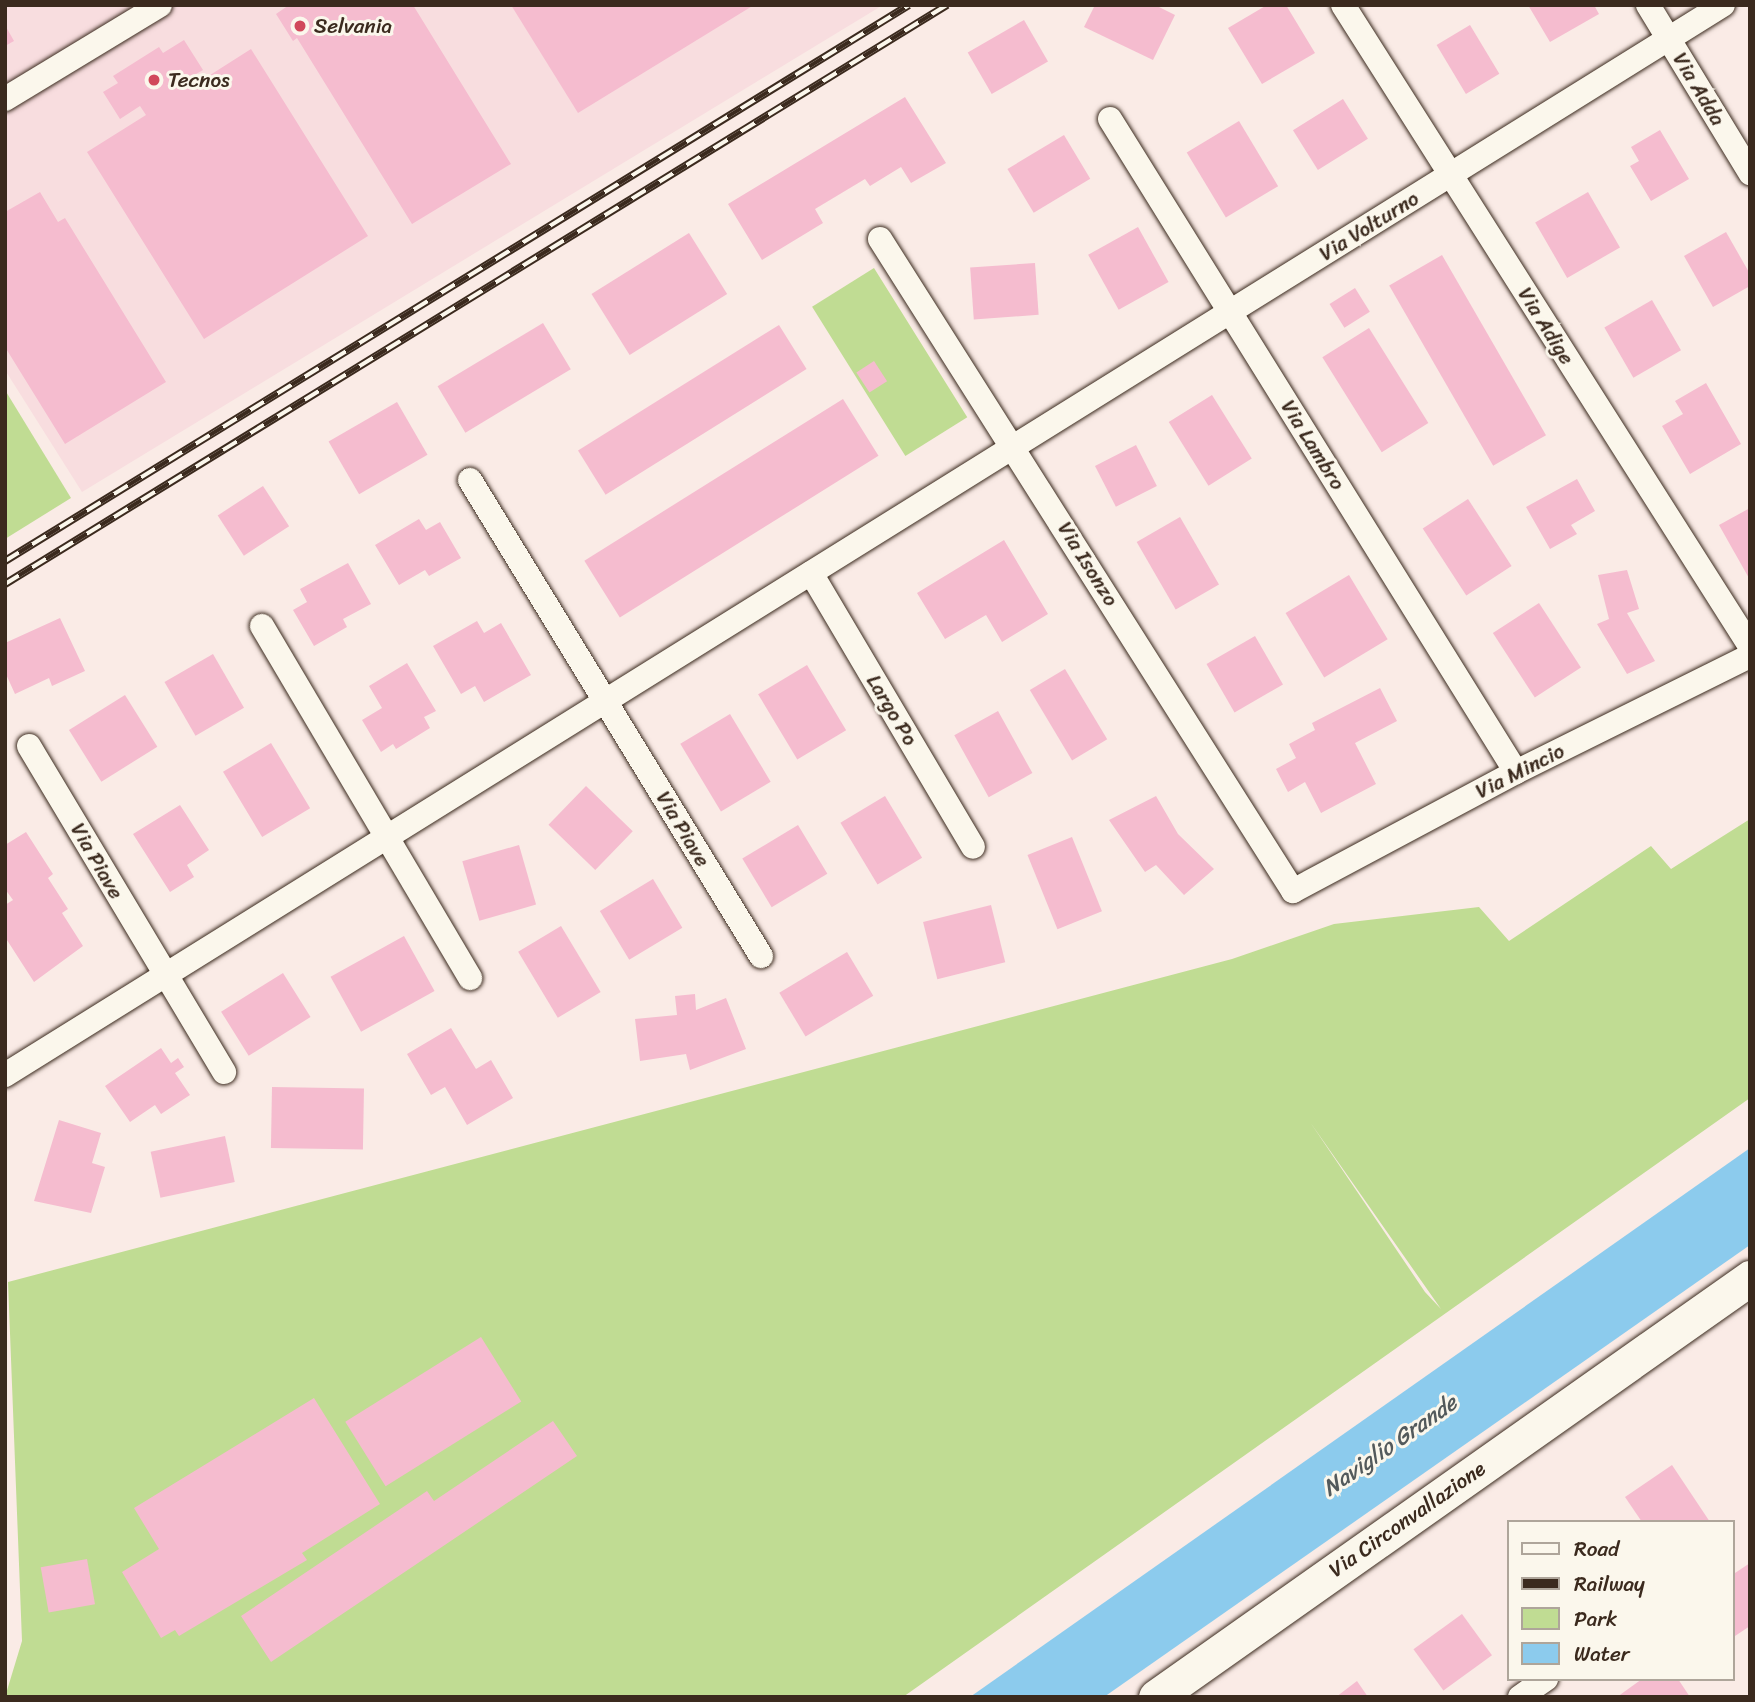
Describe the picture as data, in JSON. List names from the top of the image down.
{
  "streets": {
    "main road": ["Via Circonvallazione"],
    "street": [
      "Via Adda",
      "Via Volturno",
      "Via Adige",
      "Via Lambro",
      "Via Isonzo",
      "Largo Po",
      "Via Mincio",
      "Via Piave"
    ]
  },
  "crossings": [
    ["Via Adda", "Via Volturno"],
    ["Via Volturno", "Via Adige"],
    ["Via Volturno", "Via Lambro"],
    ["Via Volturno", "Via Isonzo"],
    ["Via Lambro", "Via Mincio"],
    ["Via Isonzo", "Via Mincio"]
  ],
  "water": ["Naviglio Grande"],
  "places": ["Selvania", "Tecnos"],
  "legend": [
    "Road",
    "Railway",
    "Park",
    "Water"
  ]
}
